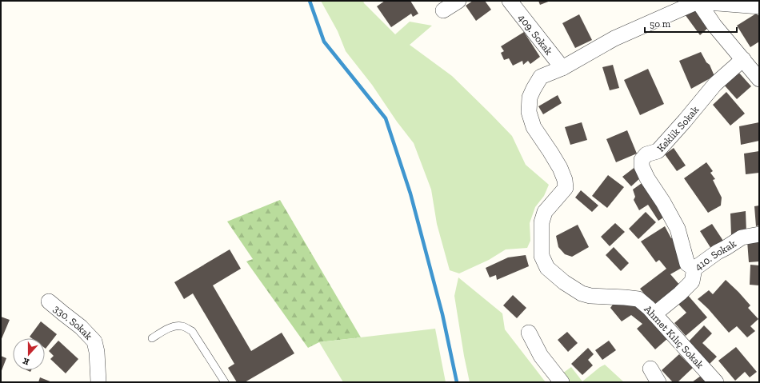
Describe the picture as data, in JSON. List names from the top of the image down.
{
  "streets": {
    "street": [
      "409. Sokak",
      "Keklik Sokak",
      "410. Sokak",
      "330. Sokak",
      "Ahmet Kılıç Sokak"
    ]
  },
  "crossings": [
    ["409. Sokak", "Ahmet Kılıç Sokak"],
    ["Keklik Sokak", "410. Sokak"],
    ["410. Sokak", "Ahmet Kılıç Sokak"]
  ],
  "scale_bar": "50 m",
  "north": "bottom"
}
